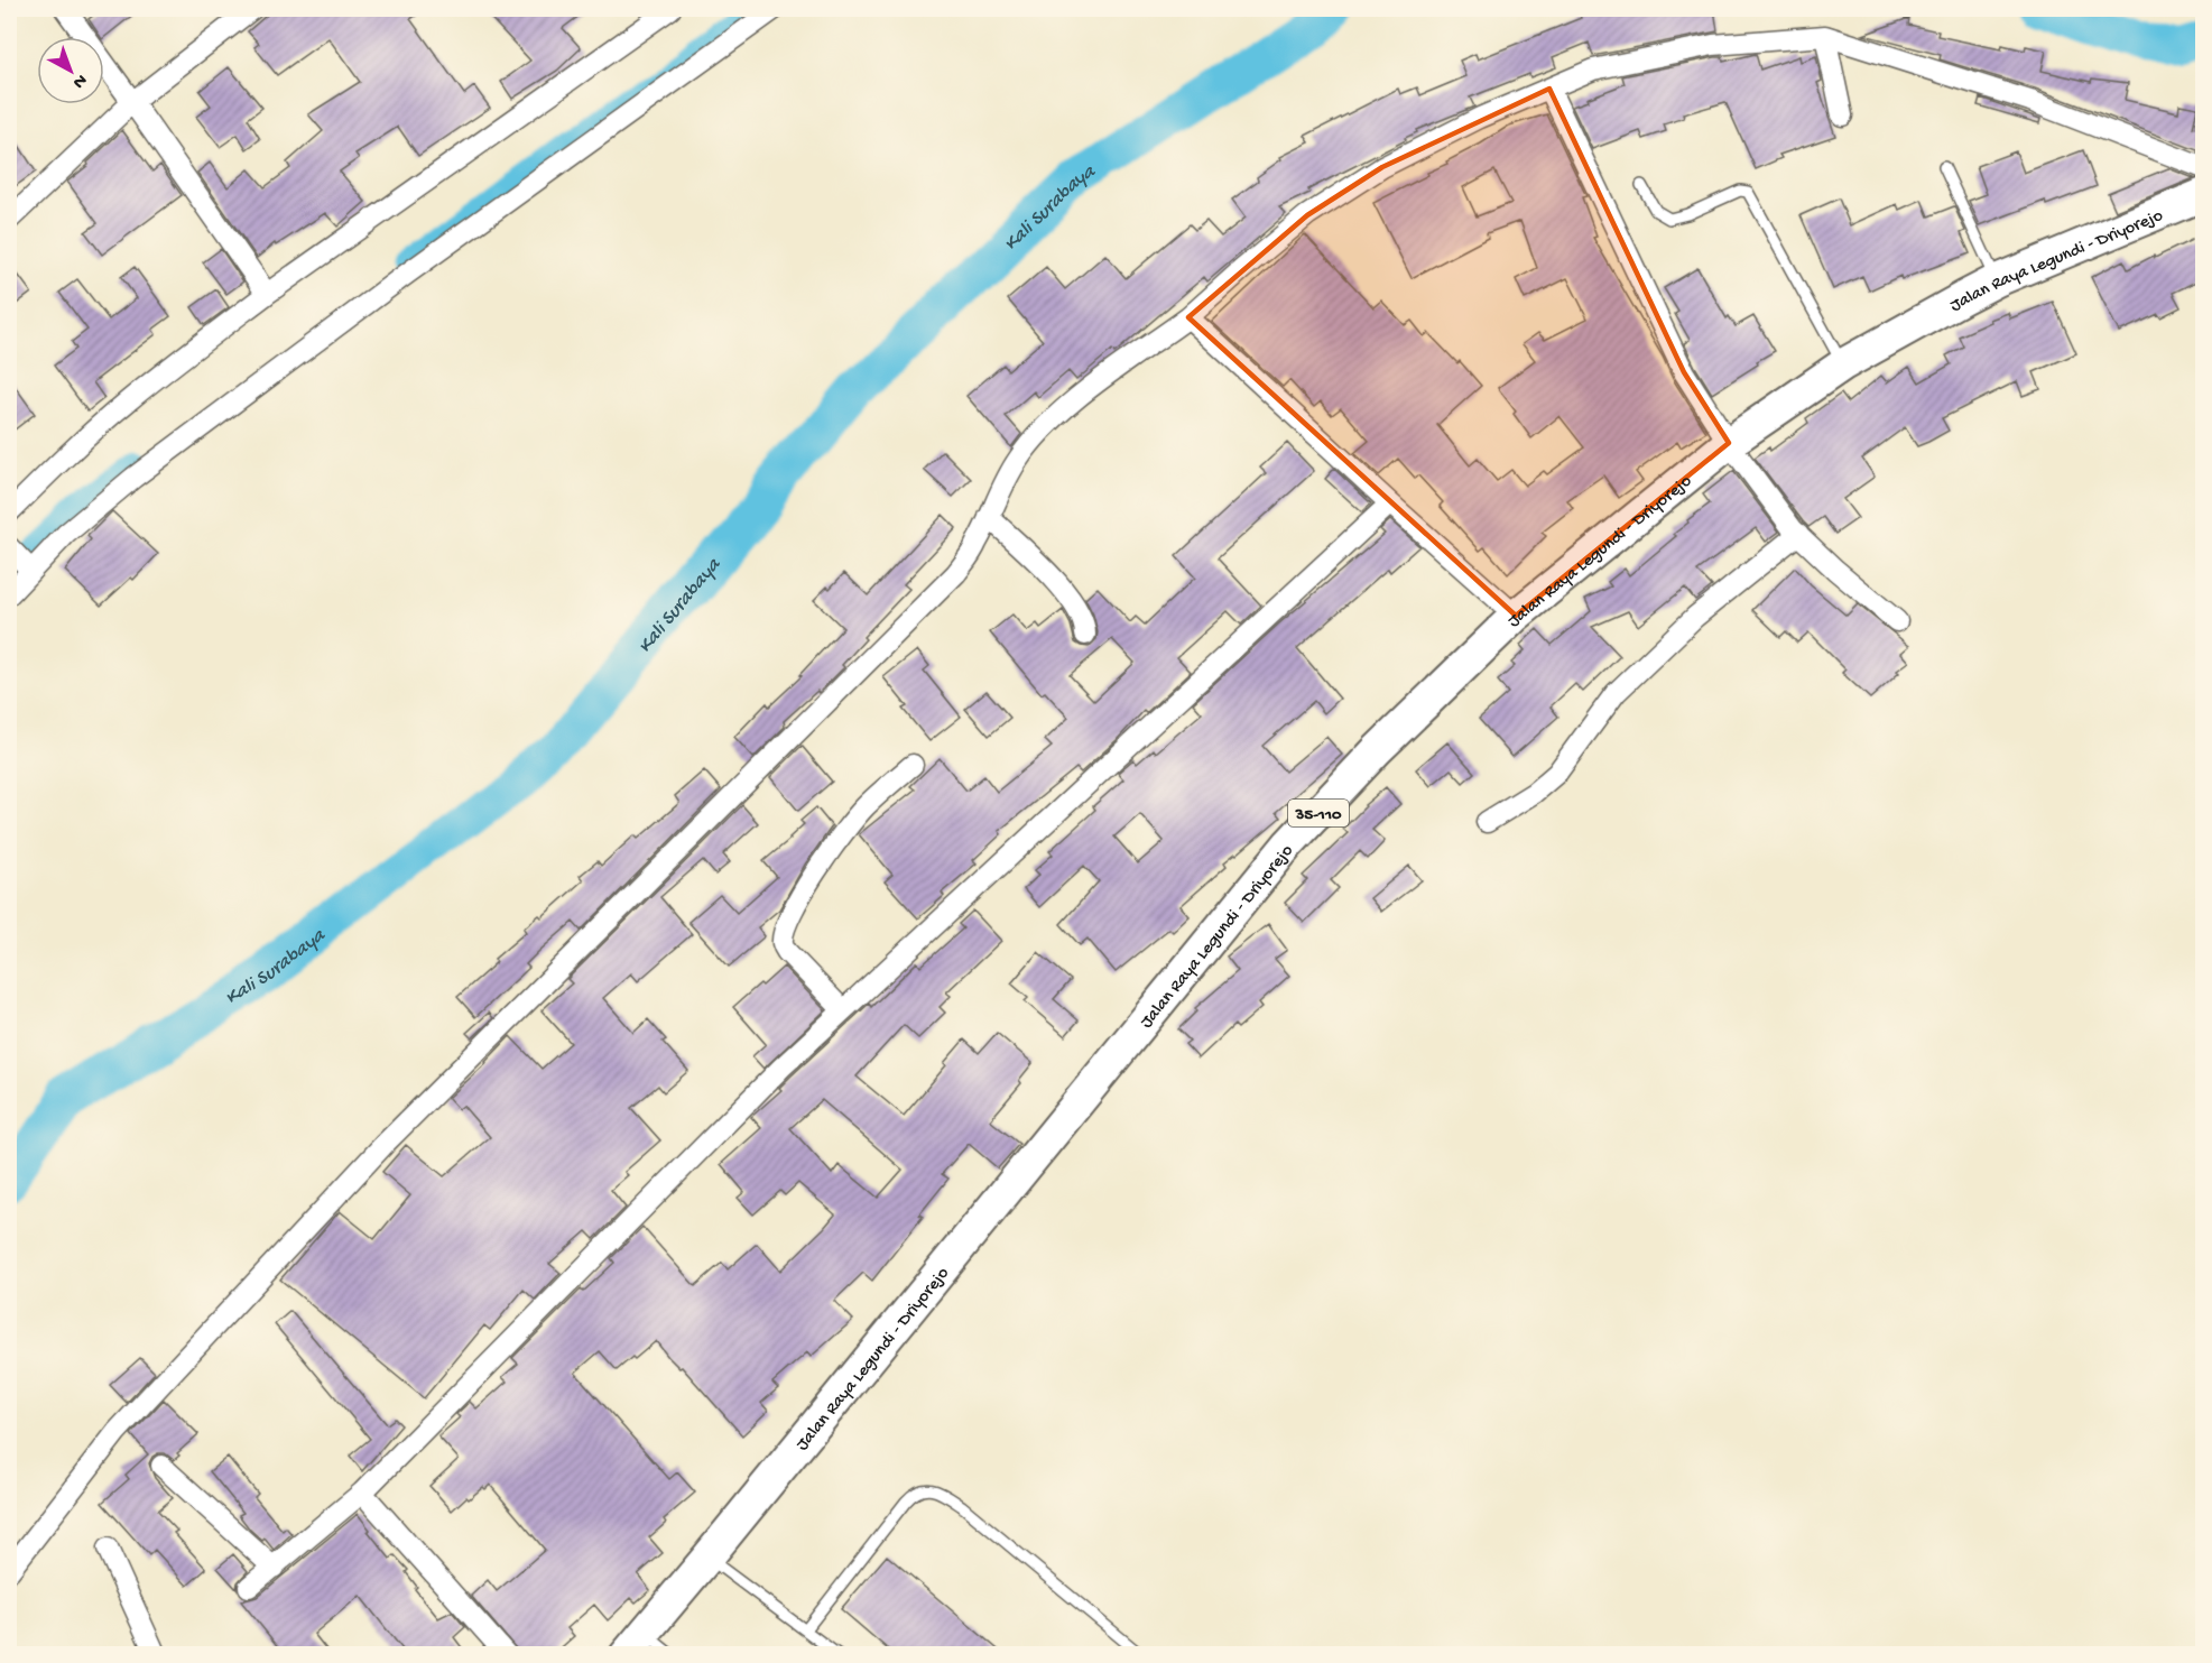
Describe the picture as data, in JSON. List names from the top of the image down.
{
  "streets": {
    "main road": ["Jalan Raya Legundi - Driyorejo", "35-110"]
  },
  "water": ["Kali Surabaya"],
  "north": "bottom right"
}
